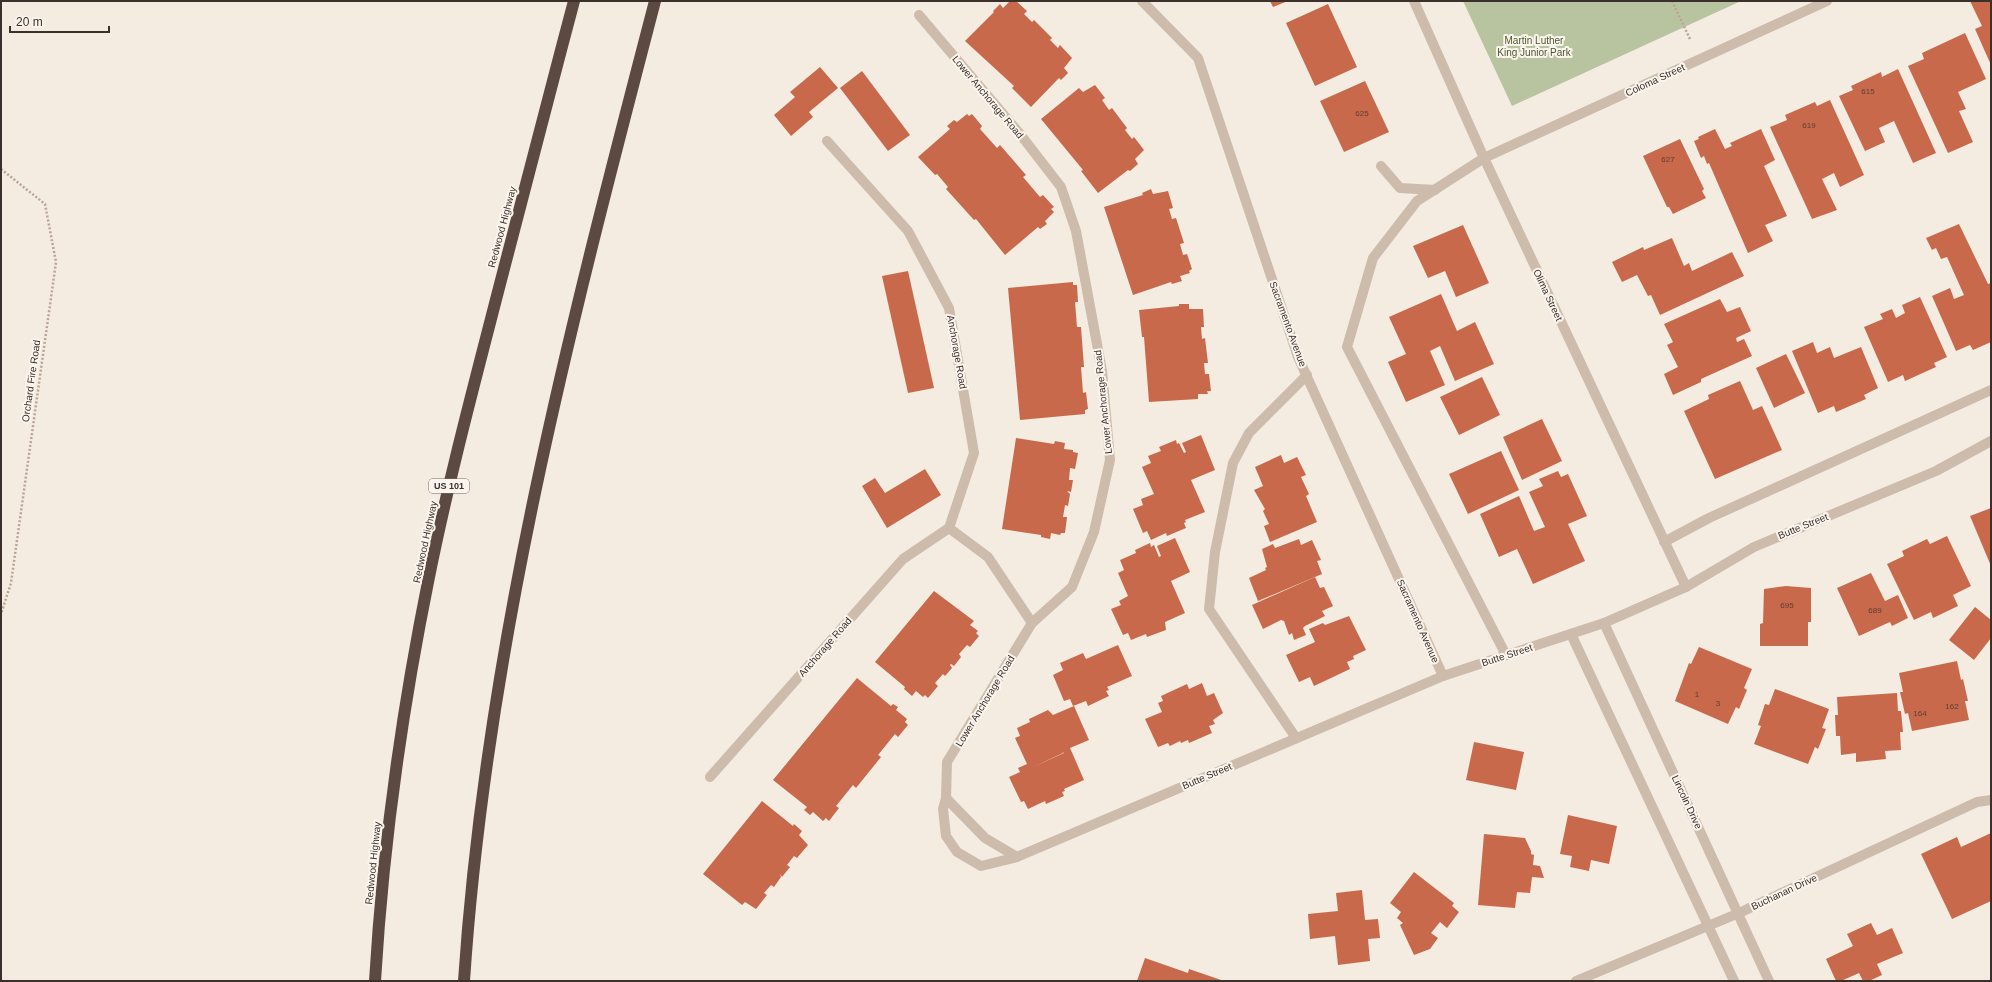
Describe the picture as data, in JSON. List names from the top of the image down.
{
  "streets": {
    "highway": ["Redwood Highway", "US 101"],
    "street": [
      "Coloma Street",
      "Lower Anchorage Road",
      "Olima Street",
      "Sacramento Avenue",
      "Anchorage Road",
      "Butte Street",
      "Lincoln Drive",
      "Buchanan Drive"
    ],
    "path": ["Orchard Fire Road"]
  },
  "crossings": [
    ["Coloma Street", "Olima Street"],
    ["Coloma Street", "Butte Street"],
    ["Lower Anchorage Road", "Butte Street"],
    ["Olima Street", "Butte Street"],
    ["Sacramento Avenue", "Butte Street"],
    ["Butte Street", "Lincoln Drive"],
    ["Lincoln Drive", "Buchanan Drive"]
  ],
  "parks": ["Martin Luther King Junior Park"],
  "house_numbers": [
    "615",
    "625",
    "619",
    "627",
    "695",
    "689",
    "1",
    "3",
    "162",
    "164"
  ],
  "scale_bar": "20 m"
}
